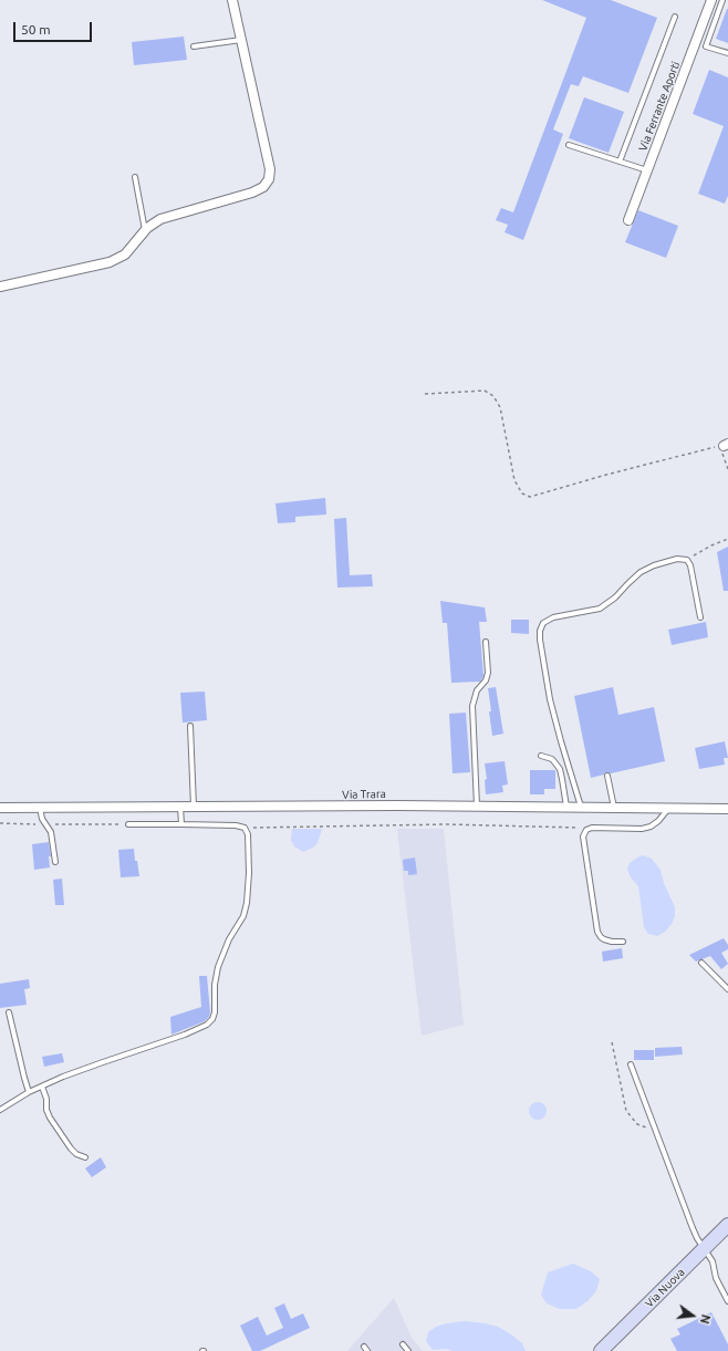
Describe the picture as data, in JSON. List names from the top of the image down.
{
  "streets": {
    "main road": ["Via Nuova"],
    "street": ["Via Ferrante Aporti", "Via Trara"]
  },
  "scale_bar": "50 m",
  "north": "right"
}
